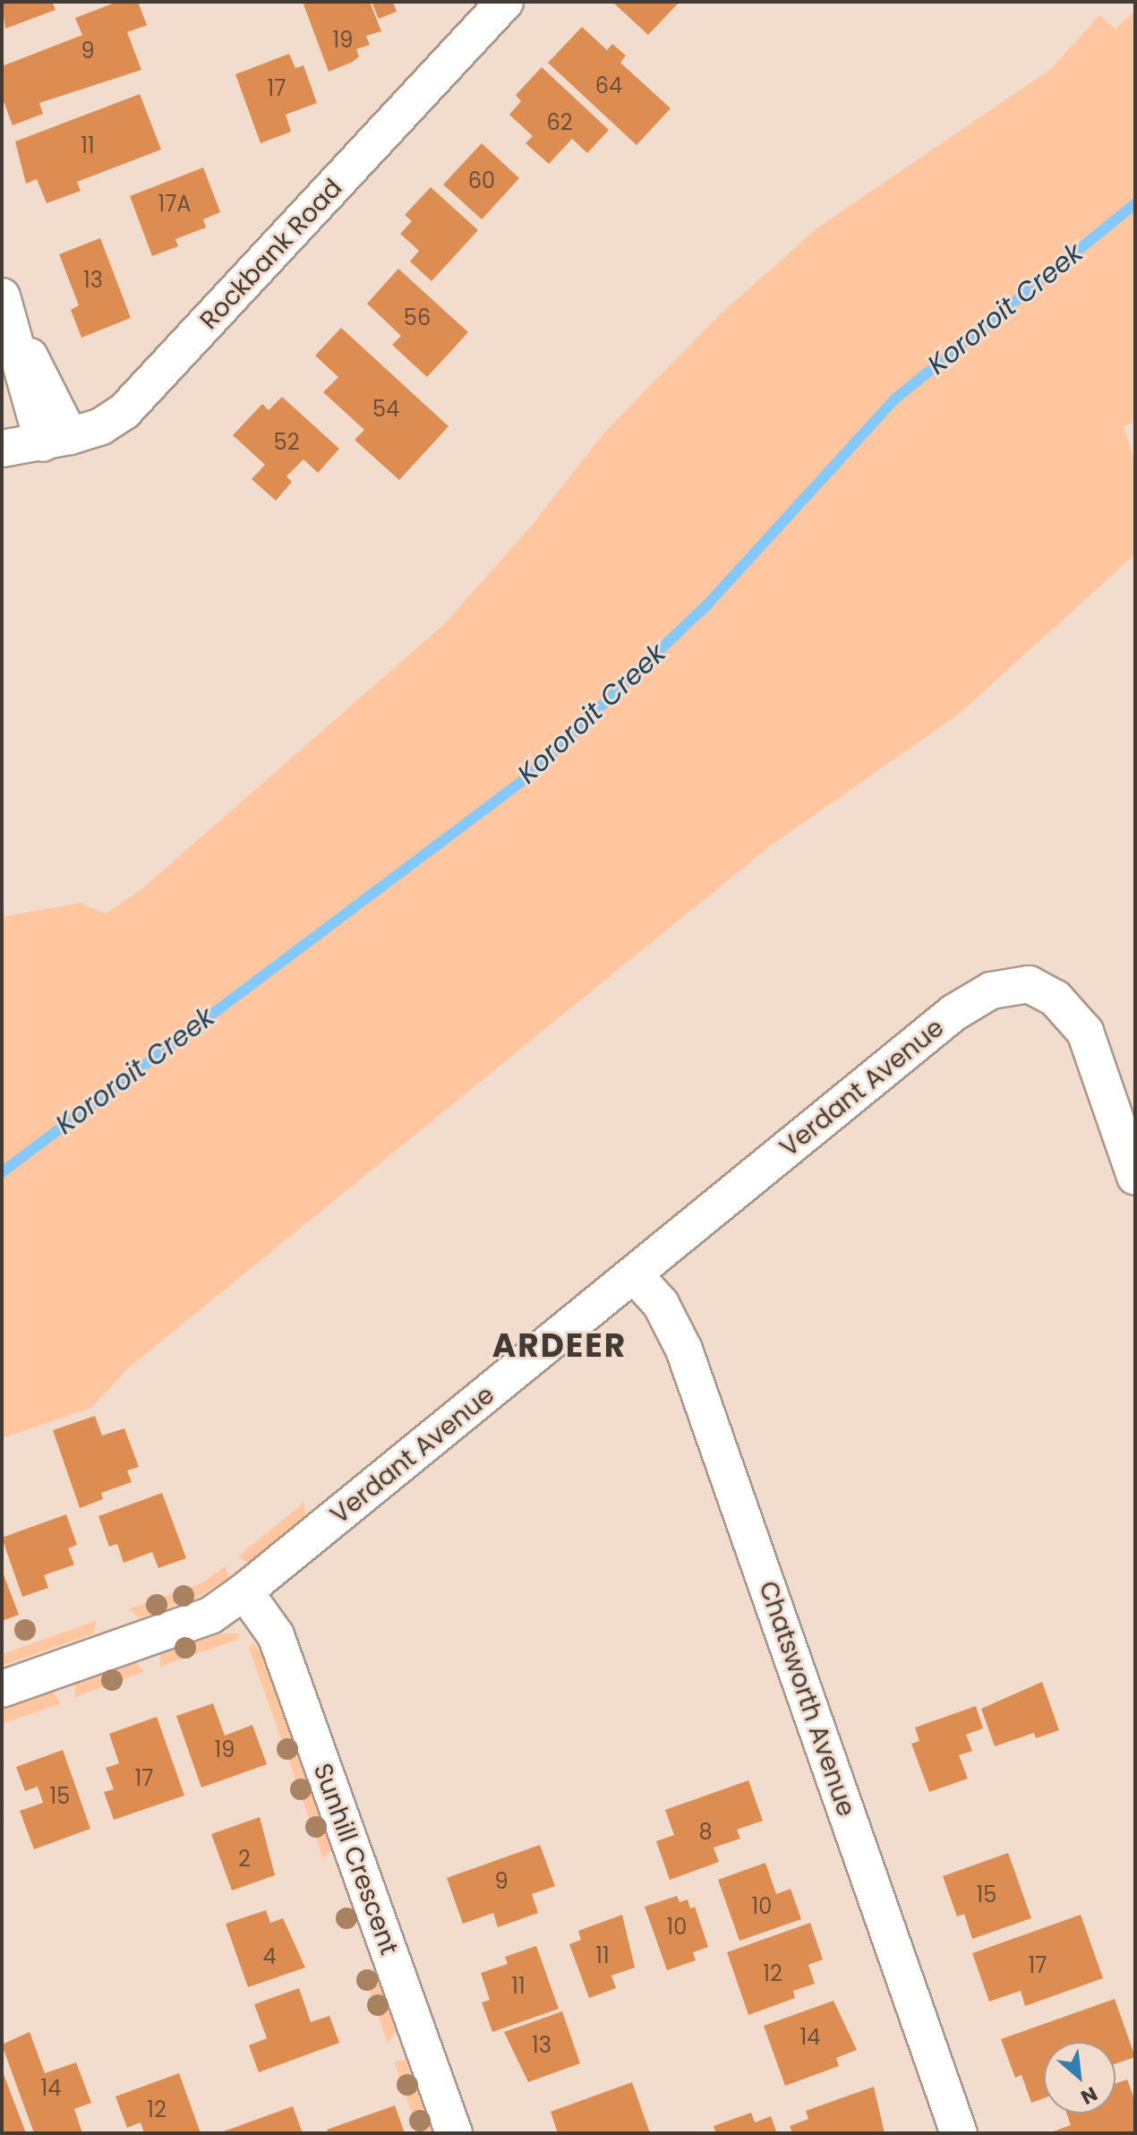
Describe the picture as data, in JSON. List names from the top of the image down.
{
  "streets": {
    "street": [
      "Rockbank Road",
      "Verdant Avenue",
      "Chatsworth Avenue",
      "Sunhill Crescent"
    ]
  },
  "crossings": [
    ["Verdant Avenue", "Chatsworth Avenue"],
    ["Verdant Avenue", "Sunhill Crescent"]
  ],
  "districts": ["ARDEER"],
  "water": ["Kororoit Creek"],
  "house_numbers": [
    "19",
    "9",
    "64",
    "17",
    "62",
    "11",
    "60",
    "17A",
    "13",
    "56",
    "54",
    "52",
    "19",
    "17",
    "15",
    "8",
    "2",
    "9",
    "15",
    "10",
    "10",
    "11",
    "4",
    "17",
    "12",
    "11",
    "14",
    "13",
    "14",
    "12"
  ],
  "north": "bottom right"
}
